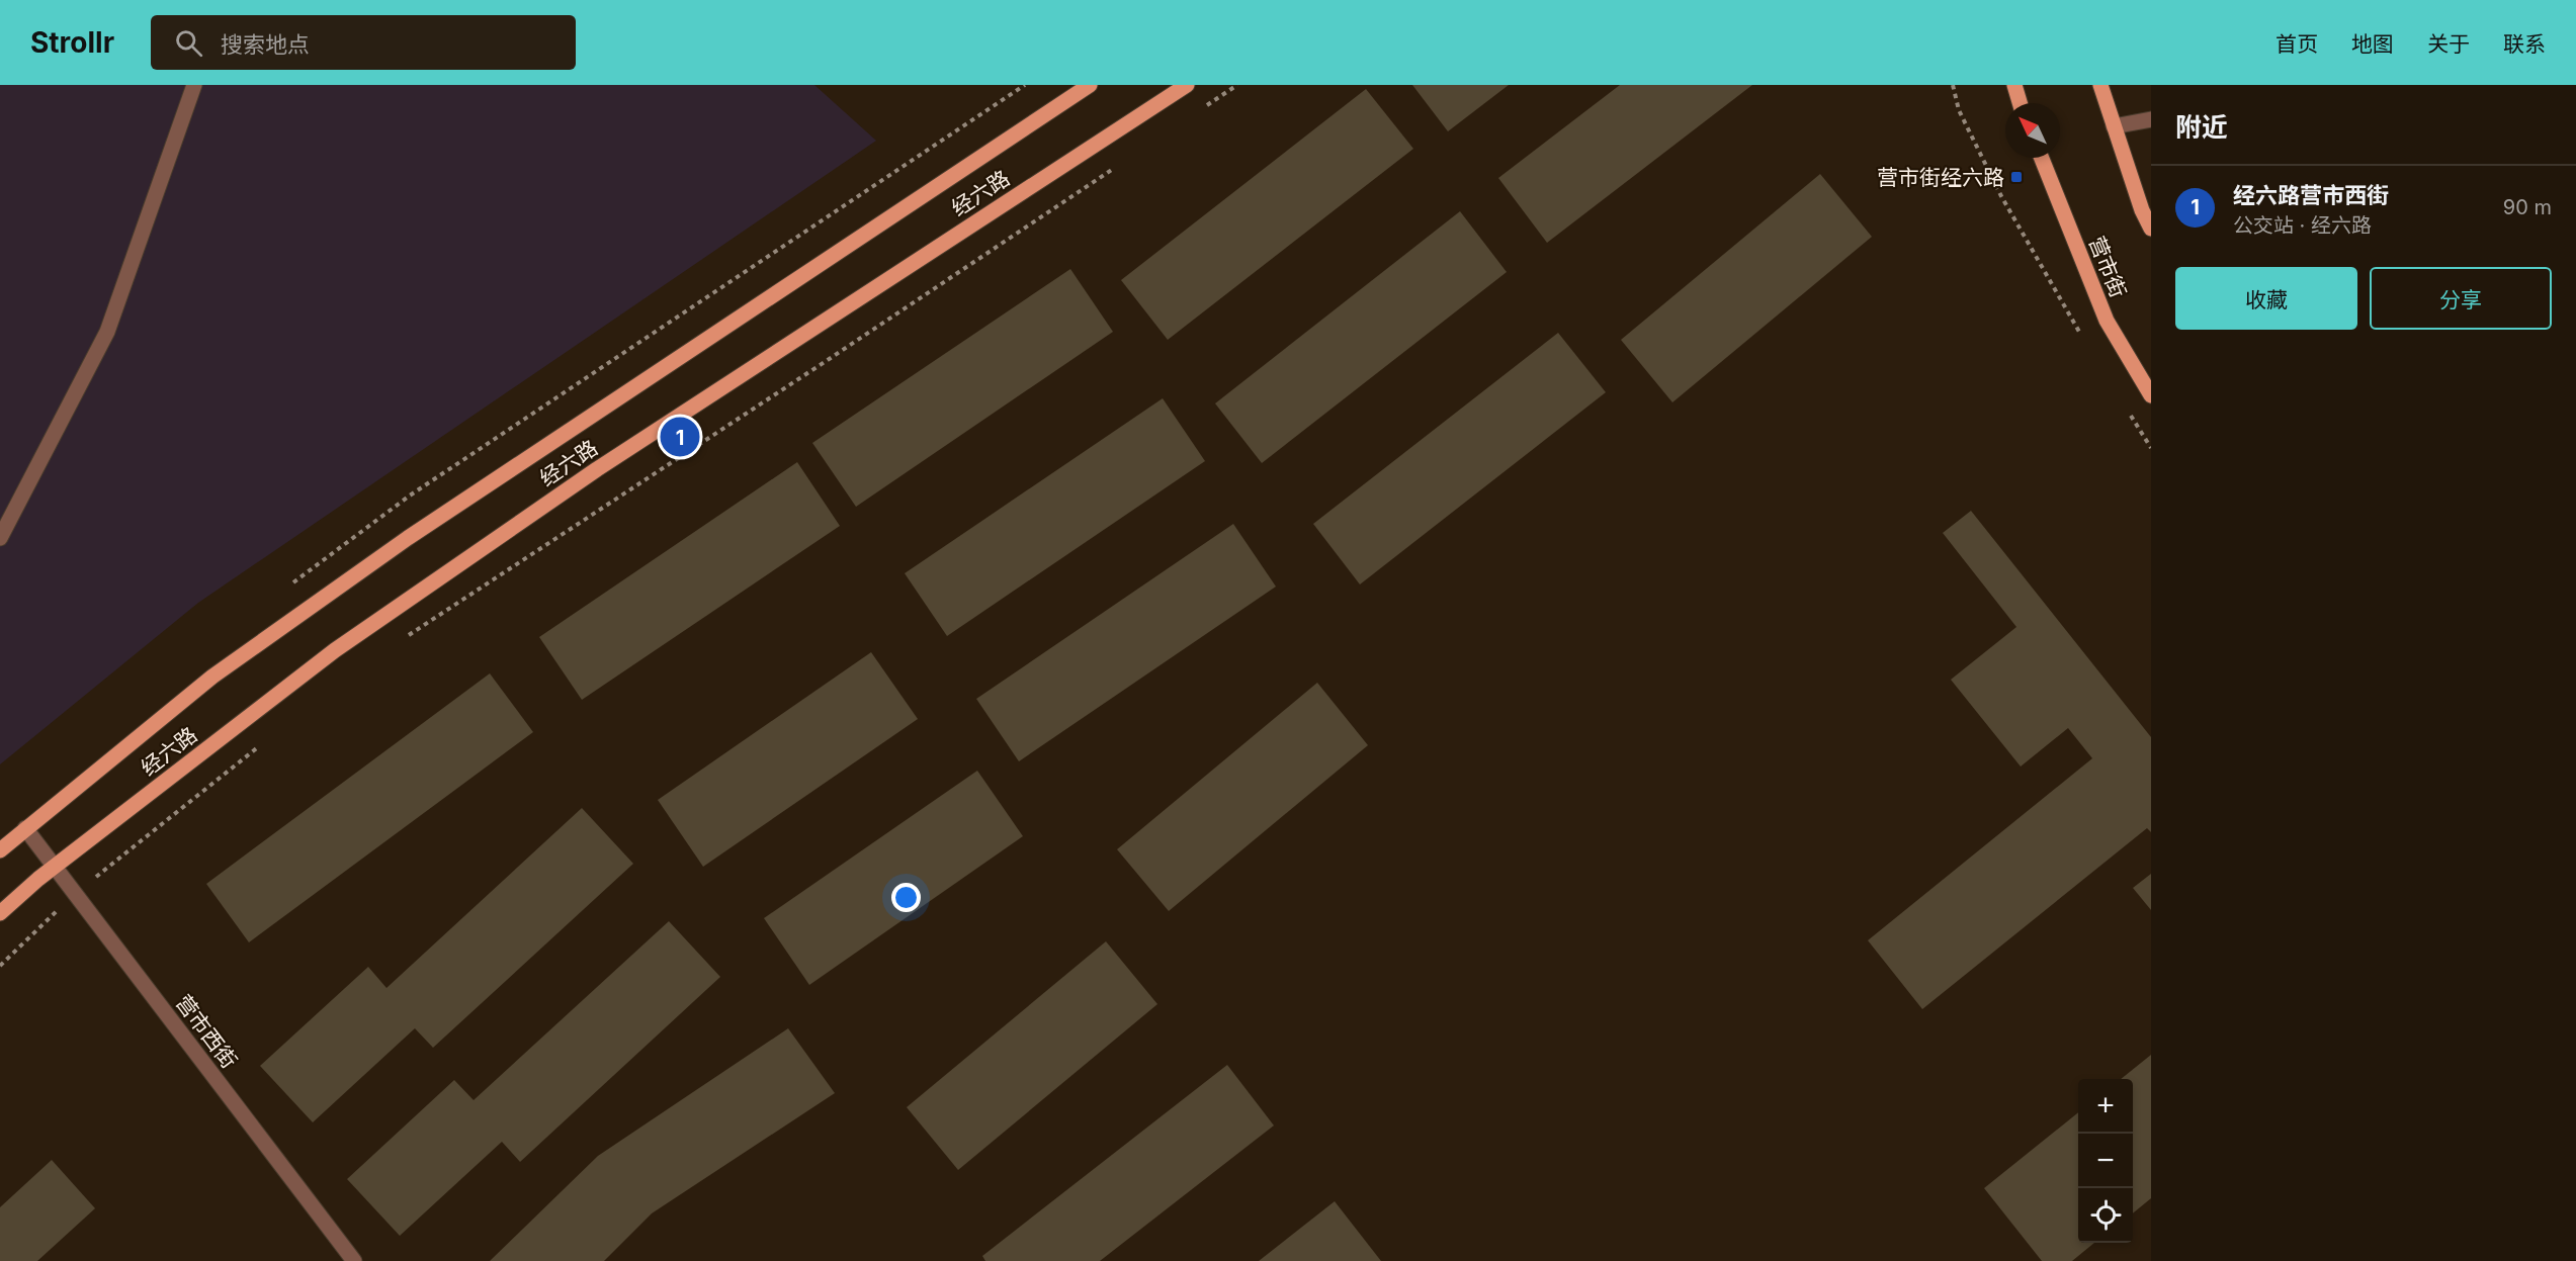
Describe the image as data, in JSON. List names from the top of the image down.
{
  "streets": {
    "main road": ["经六路", "营市街"],
    "street": ["营市西街"]
  },
  "crossings": [
    ["经六路", "营市西街"]
  ],
  "places": {
    "transit": ["营市街经六路"]
  },
  "north": "top left",
  "page": {
    "header": "Strollr",
    "search": "搜索地点",
    "nav": [
      "首页",
      "地图",
      "关于",
      "联系"
    ],
    "heading": "附近",
    "list": [
      {
        "mark": "1",
        "name": "经六路营市西街",
        "note": "公交站 · 经六路",
        "value": "90 m"
      }
    ],
    "buttons": ["收藏", "分享"],
    "pins": "1",
    "map_buttons": ["+", "−"]
  }
}
